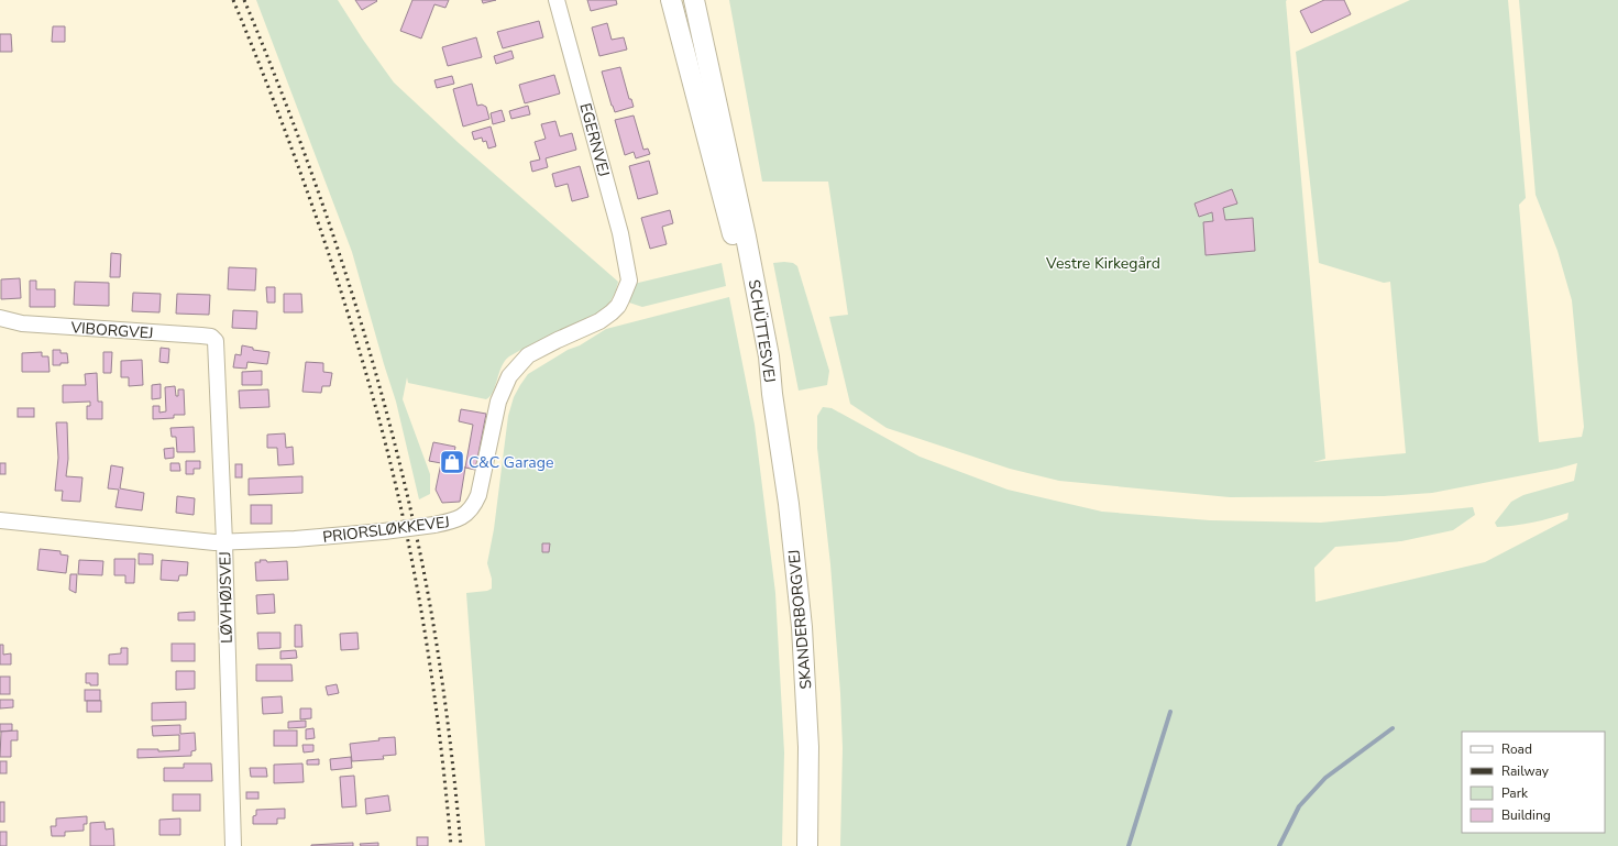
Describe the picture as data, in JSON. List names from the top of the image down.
{
  "streets": {
    "main road": ["SCHÜTTESVEJ", "SKANDERBORGVEJ"],
    "street": [
      "EGERNVEJ",
      "VIBORGVEJ",
      "PRIORSLØKKEVEJ",
      "LØVHØJSVEJ"
    ]
  },
  "crossings": [
    ["EGERNVEJ", "PRIORSLØKKEVEJ"],
    ["VIBORGVEJ", "LØVHØJSVEJ"],
    ["SCHÜTTESVEJ", "SKANDERBORGVEJ"],
    ["PRIORSLØKKEVEJ", "LØVHØJSVEJ"]
  ],
  "parks": ["Vestre Kirkegård"],
  "places": {
    "shop": ["C&C Garage"]
  },
  "legend": [
    "Road",
    "Railway",
    "Park",
    "Building"
  ]
}
